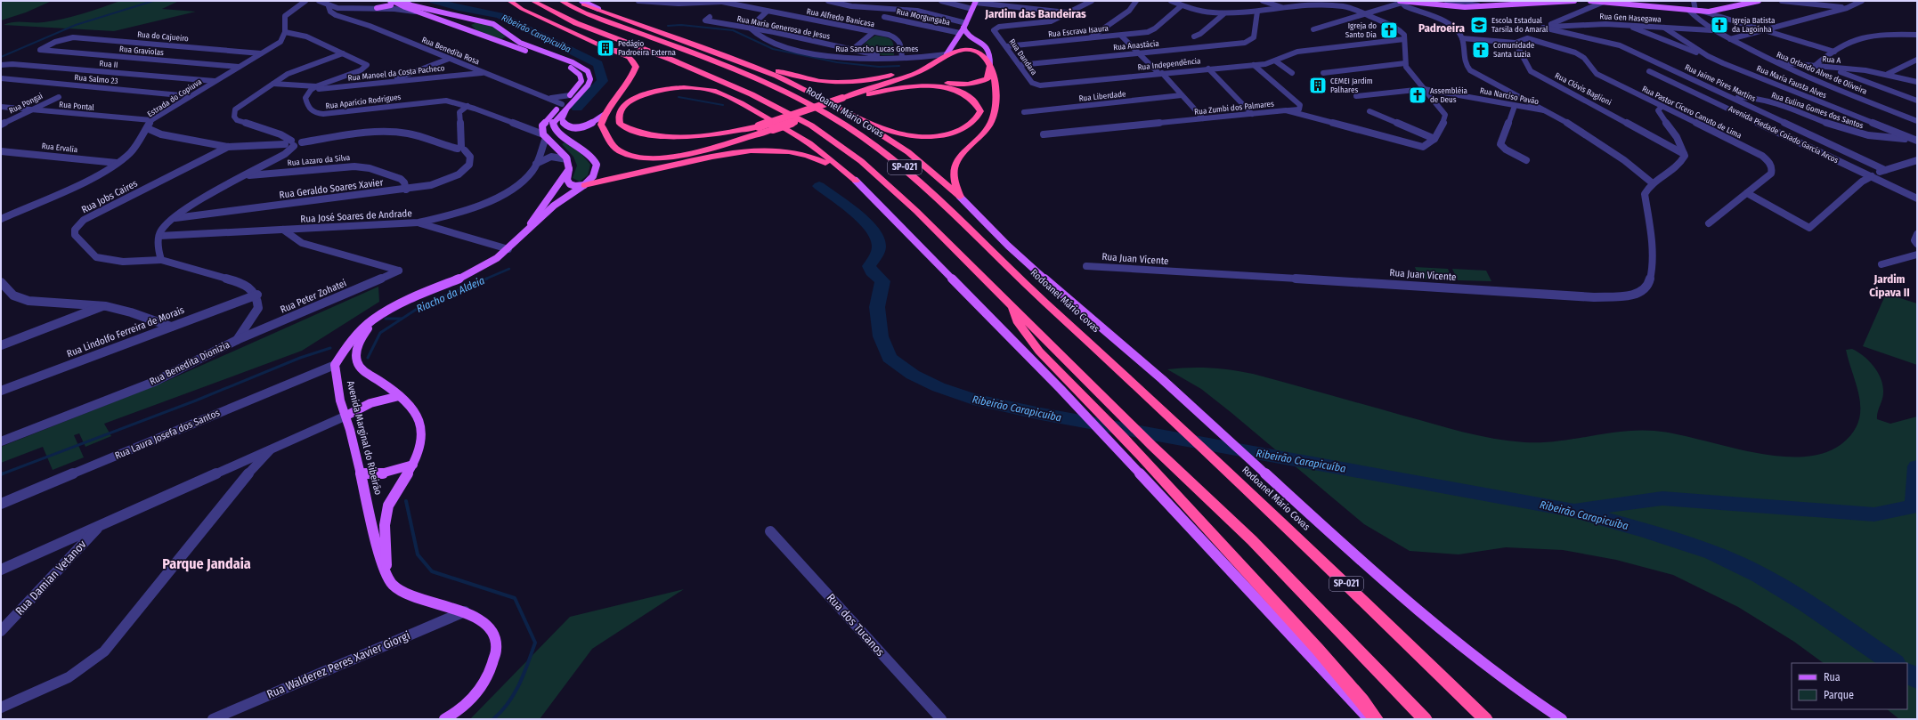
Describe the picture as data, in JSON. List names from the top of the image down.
{
  "streets": {
    "highway": ["Rodoanel Mário Covas", "SP-021"],
    "main road": ["Avenida Marginal do Ribeirão"],
    "street": [
      "Rua Morgungaba",
      "Rua Alfredo Banicasa",
      "Rua Gen Hasegawa",
      "Rua Maria Generosa de Jesus",
      "Rua Escrava Isaura",
      "Rua do Cajueiro",
      "Rua Anastácia",
      "Rua Sancho Lucas Gomes",
      "Rua Graviolas",
      "Rua Benedita Rosa",
      "Rua Dandara",
      "Rua A",
      "Rua II",
      "Rua Independência",
      "Rua Manoel da Costa Pacheco",
      "Rua Orlando Alves de Oliveira",
      "Rua Salmo 23",
      "Rua Maria Fausta Alves",
      "Rua Jaime Pires Martins",
      "Rua Clóvis Baglioni",
      "Rua Liberdade",
      "Rua Narciso Pavão",
      "Estrada do Copiuva",
      "Rua Aparício Rodrigues",
      "Rua Pongai",
      "Rua Pontal",
      "Rua Zumbi dos Palmares",
      "Rua Eulina Gomes dos Santos",
      "Rua Pastor Cícero Canuto de Lima",
      "Avenida Piedade Coiado Garcia Arcos",
      "Rua Ervalia",
      "Rua Lazaro da Silva",
      "Rua Geraldo Soares Xavier",
      "Rua Jobs Caires",
      "Rua José Soares de Andrade",
      "Rua Juan Vicente",
      "Rua Peter Zohatei",
      "Rua Lindolfo Ferreira de Morais",
      "Rua Benedita Dionizia",
      "Rua Laura Josefa dos Santos",
      "Rua Damian Vetanov",
      "Rua dos Tucanos",
      "Rua Walderez Peres Xavier Giorgi"
    ]
  },
  "crossings": [
    ["Rua Alfredo Banicasa", "Rua Sancho Lucas Gomes"],
    ["Rua Gen Hasegawa", "Rua Orlando Alves de Oliveira"],
    ["Rua Gen Hasegawa", "Rua Maria Fausta Alves"],
    ["Rua Gen Hasegawa", "Rua Jaime Pires Martins"],
    ["Rua Maria Generosa de Jesus", "Rua Sancho Lucas Gomes"],
    ["Rua Escrava Isaura", "Rua Dandara"],
    ["Rua do Cajueiro", "Rua Graviolas"],
    ["Rua do Cajueiro", "Estrada do Copiuva"],
    ["Rua Anastácia", "Rua Dandara"],
    ["Rua Graviolas", "Estrada do Copiuva"],
    ["Rua Benedita Rosa", "Rua Manoel da Costa Pacheco"],
    ["Rua Dandara", "Rua Independência"],
    ["Rua A", "Rua Orlando Alves de Oliveira"],
    ["Rua II", "Estrada do Copiuva"],
    ["Rua Manoel da Costa Pacheco", "Rua Aparício Rodrigues"],
    ["Rua Salmo 23", "Estrada do Copiuva"],
    ["Rua Maria Fausta Alves", "Rua Eulina Gomes dos Santos"],
    ["Rua Jaime Pires Martins", "Rua Eulina Gomes dos Santos"],
    ["Rua Clóvis Baglioni", "Rua Pastor Cícero Canuto de Lima"],
    ["Estrada do Copiuva", "Rua Pontal"],
    ["Estrada do Copiuva", "Rua Ervalia"],
    ["Rua Aparício Rodrigues", "Rua Geraldo Soares Xavier"],
    ["Rua Aparício Rodrigues", "Rua José Soares de Andrade"],
    ["Rua Pongai", "Rua Pontal"],
    ["Rua Lazaro da Silva", "Rua Geraldo Soares Xavier"],
    ["Rua José Soares de Andrade", "Rua Peter Zohatei"],
    ["Rua Peter Zohatei", "Rua Benedita Dionizia"],
    ["Rua Lindolfo Ferreira de Morais", "Rua Benedita Dionizia"],
    ["Rua Laura Josefa dos Santos", "Avenida Marginal do Ribeirão"],
    ["Avenida Marginal do Ribeirão", "Rua Walderez Peres Xavier Giorgi"]
  ],
  "districts": [
    "Jardim das Bandeiras",
    "Padroeira",
    "Jardim Cipava II",
    "Parque Jandaia"
  ],
  "water": ["Ribeirão Carapicuíba", "Riacho da Aldeia"],
  "places": {
    "school or university": ["Escola Estadual Tarsila do Amaral"],
    "church": [
      "Igreja Batista da Lagoínha",
      "Igreja do Santo Dia",
      "Comunidade Santa Luzia",
      "Assembléia de Deus"
    ],
    "building": ["Pedágio Padroeira Externa", "CEMEI Jardim Palhares"]
  },
  "legend": ["Rua", "Parque"]
}
